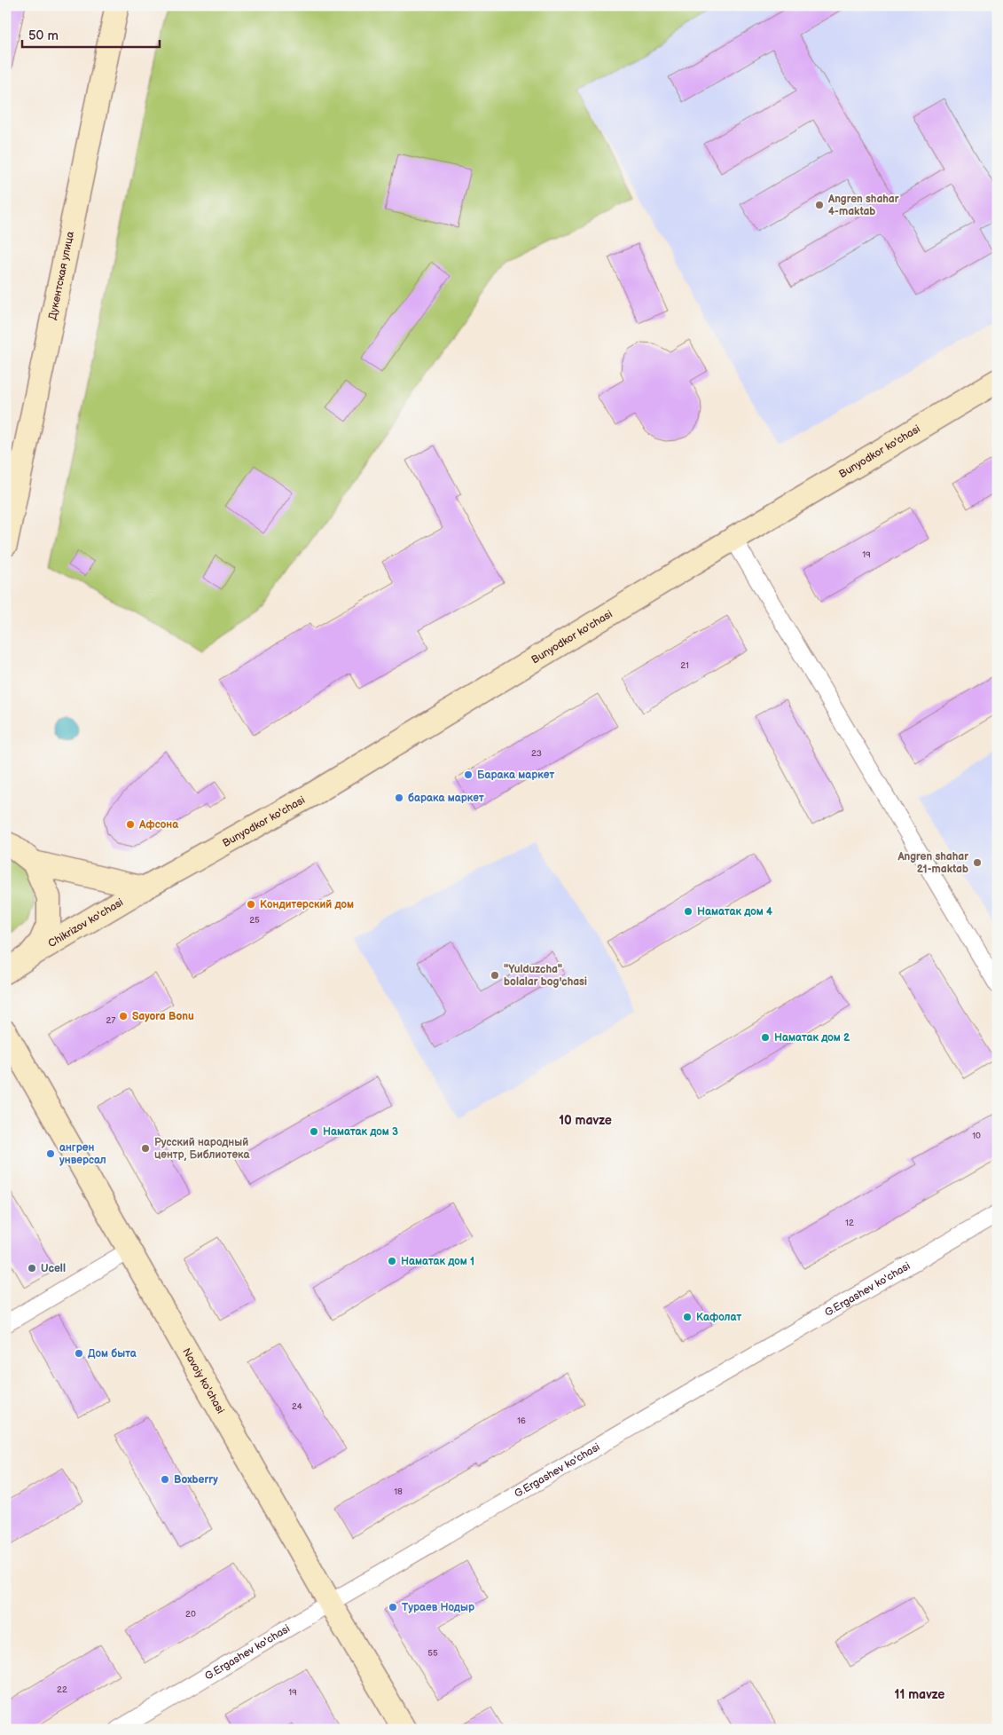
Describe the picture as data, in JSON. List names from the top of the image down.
{
  "streets": {
    "main road": [
      "Дукентская улица",
      "Bunyodkor ko'chasi",
      "Chikrizov ko'chasi",
      "Navoiy ko'chasi"
    ],
    "street": ["G.Ergashev ko'chasi"]
  },
  "crossings": [
    ["Bunyodkor ko'chasi", "Chikrizov ko'chasi"],
    ["G.Ergashev ko'chasi", "Navoiy ko'chasi"]
  ],
  "districts": ["10 mavze", "11 mavze"],
  "places": [
    "Angren shahar 4-maktab",
    "Барака маркет",
    "барака маркет",
    "Афсона",
    "Angren shahar 21-maktab",
    "Кондитерский дом",
    "Наматак дом 4",
    "\"Yulduzcha\" bolalar bog'chasi",
    "Sayora Bonu",
    "Наматак дом 2",
    "Наматак дом 3",
    "Русский народный центр, Библиотека",
    "ангрен унверсал",
    "Наматак дом 1",
    "Ucell",
    "Кафолат",
    "Дом быта",
    "Boxberry",
    "Тураев Нодыр"
  ],
  "house_numbers": [
    "19",
    "21",
    "23",
    "25",
    "27",
    "10",
    "12",
    "24",
    "16",
    "18",
    "20",
    "55",
    "22",
    "19"
  ],
  "scale_bar": "50 m"
}
